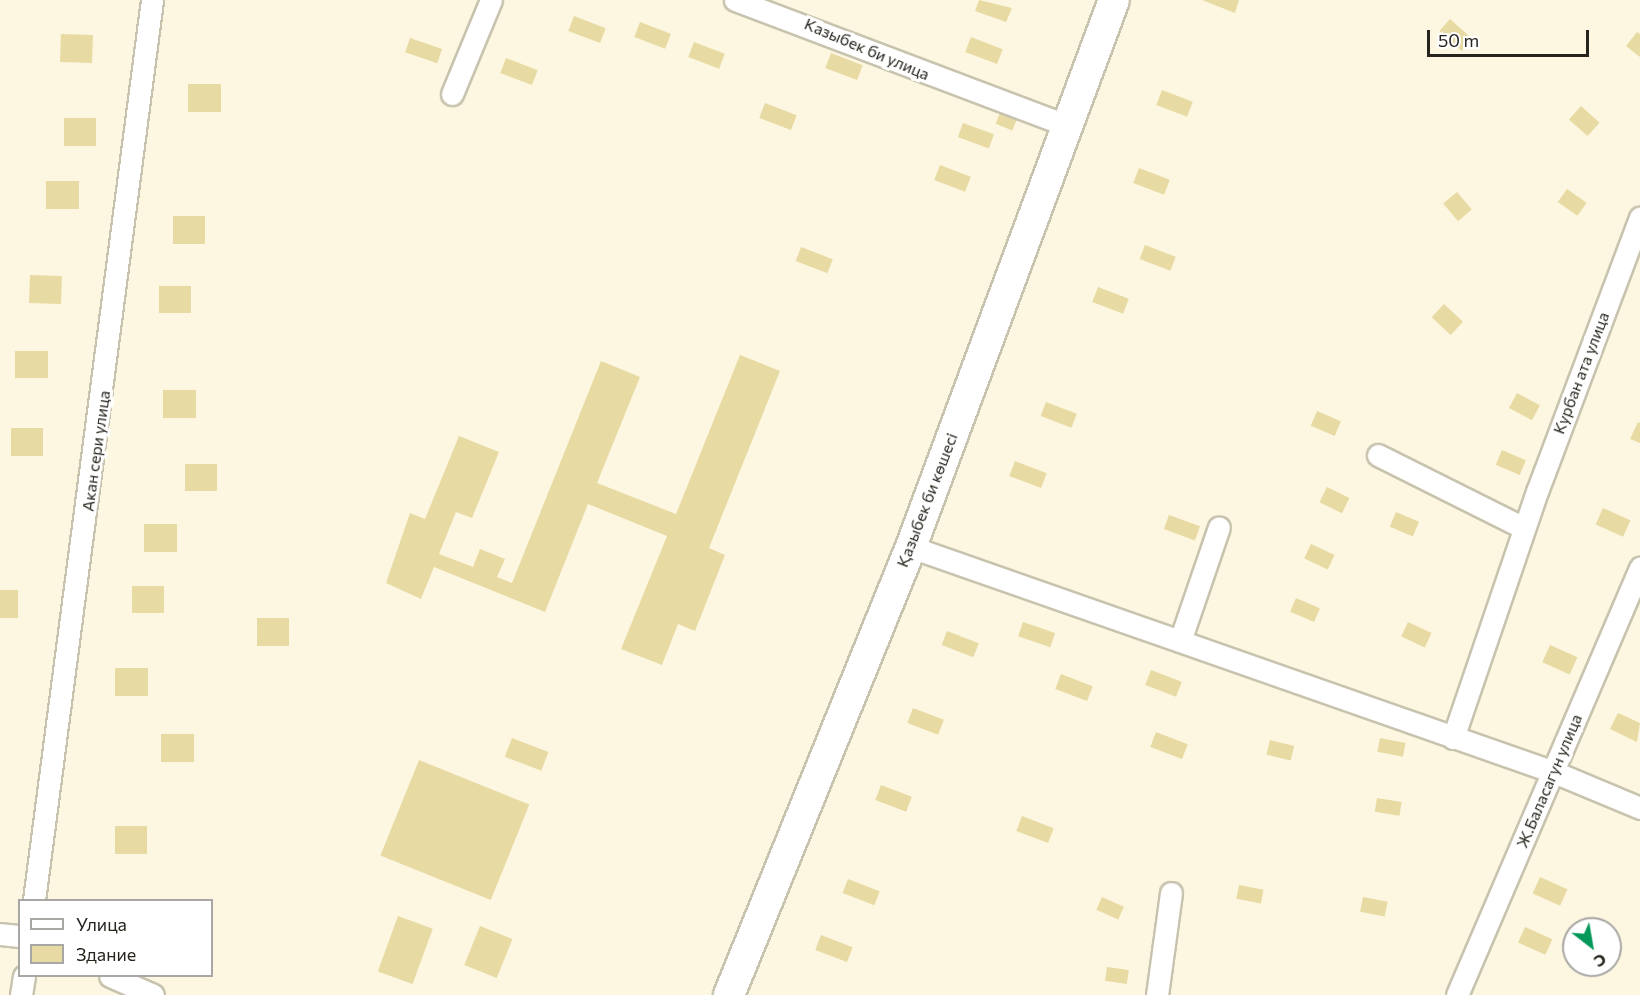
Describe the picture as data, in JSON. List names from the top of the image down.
{
  "streets": {
    "main road": ["Қазыбек би көшесі"],
    "street": [
      "Казыбек би улица",
      "Курбан ата улица",
      "Акан сери улица",
      "Ж.Баласагун улица"
    ]
  },
  "crossings": [
    ["Казыбек би улица", "Қазыбек би көшесі"]
  ],
  "legend": ["Улица", "Здание"],
  "scale_bar": "50 m",
  "north": "bottom right"
}
